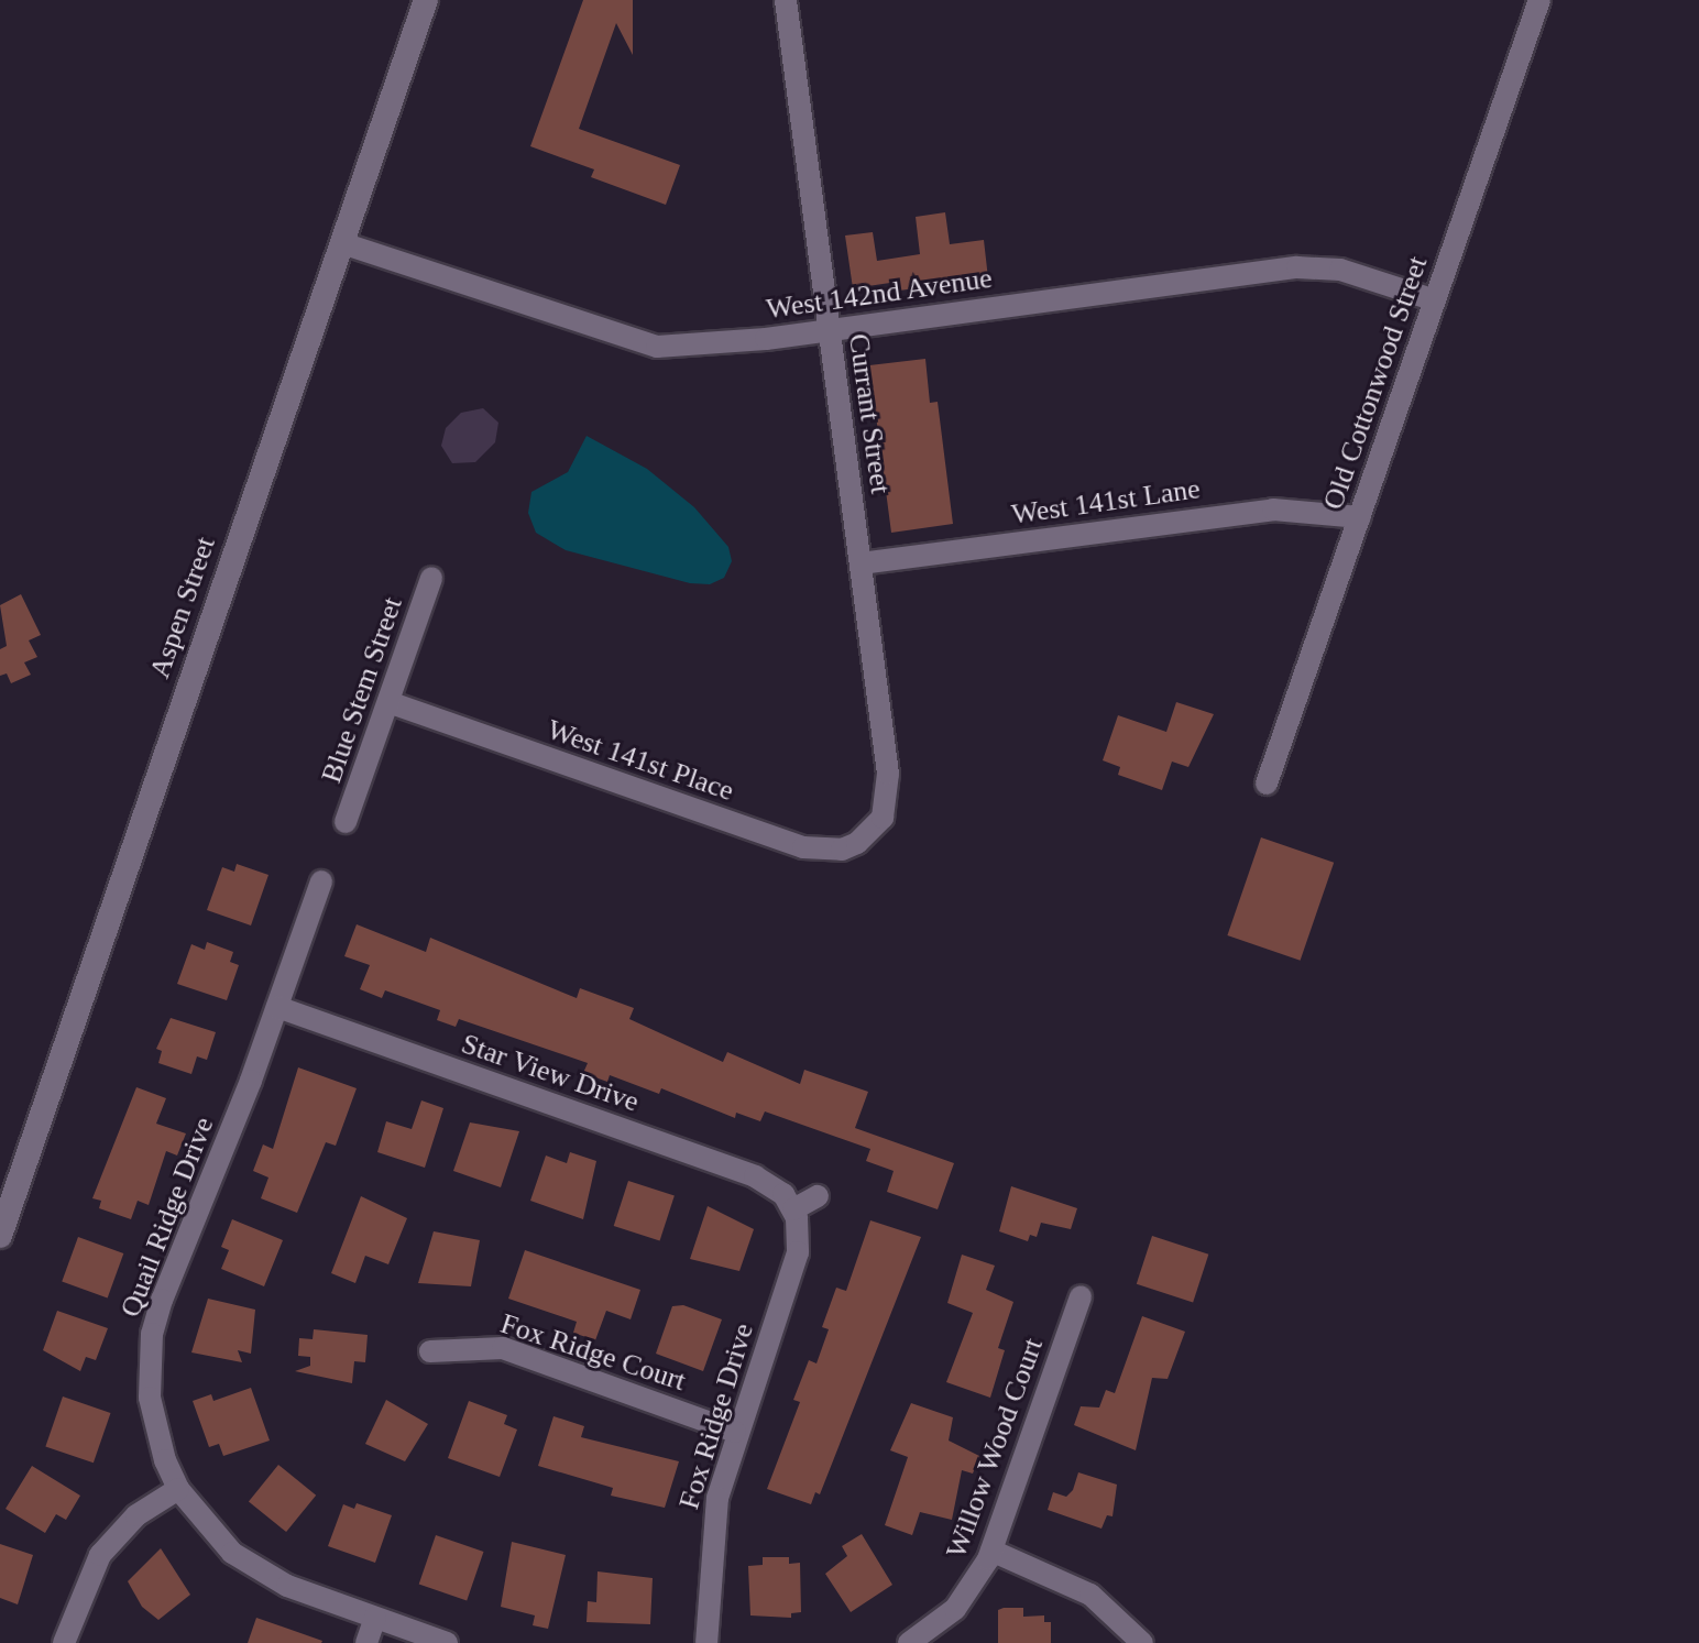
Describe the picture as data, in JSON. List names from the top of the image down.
{
  "streets": {
    "street": [
      "West 142nd Avenue",
      "Old Cottonwood Street",
      "Currant Street",
      "West 141st Lane",
      "Aspen Street",
      "Blue Stem Street",
      "West 141st Place",
      "Star View Drive",
      "Quail Ridge Drive",
      "Fox Ridge Court",
      "Fox Ridge Drive",
      "Willow Wood Court"
    ]
  },
  "crossings": [
    ["West 142nd Avenue", "Old Cottonwood Street"],
    ["West 142nd Avenue", "Currant Street"],
    ["West 142nd Avenue", "Aspen Street"],
    ["Old Cottonwood Street", "West 141st Lane"],
    ["Currant Street", "West 141st Lane"],
    ["Currant Street", "West 141st Place"],
    ["Blue Stem Street", "West 141st Place"],
    ["Star View Drive", "Quail Ridge Drive"],
    ["Star View Drive", "Fox Ridge Drive"],
    ["Fox Ridge Court", "Fox Ridge Drive"]
  ]
}
